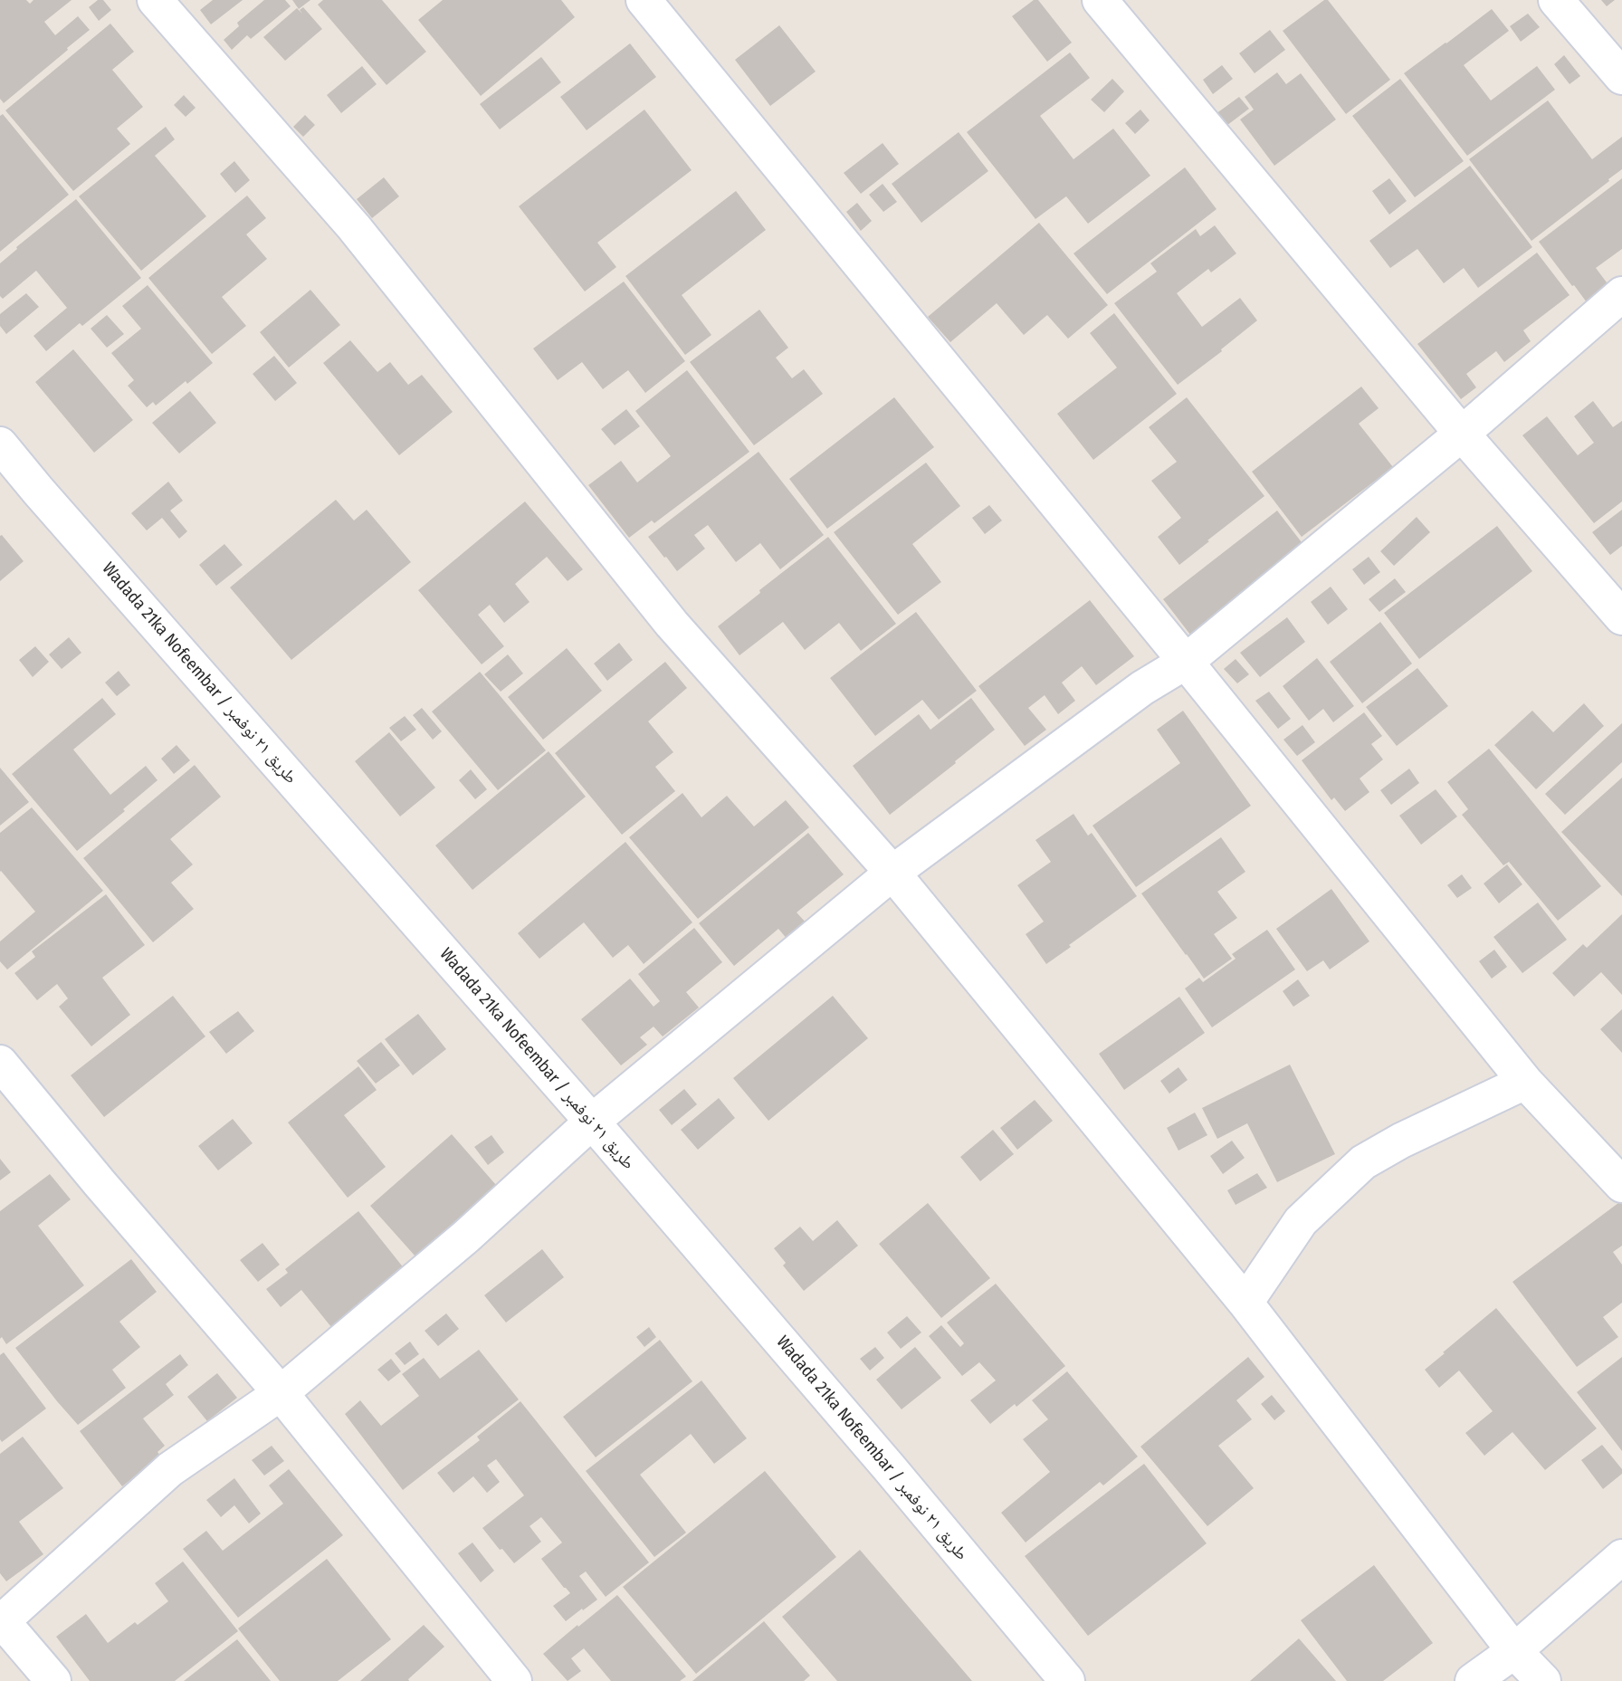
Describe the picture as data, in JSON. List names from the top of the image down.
{
  "streets": {
    "street": ["Wadada 21ka Nofeembar / طريق ٢١ نوفمبر"]
  }
}
